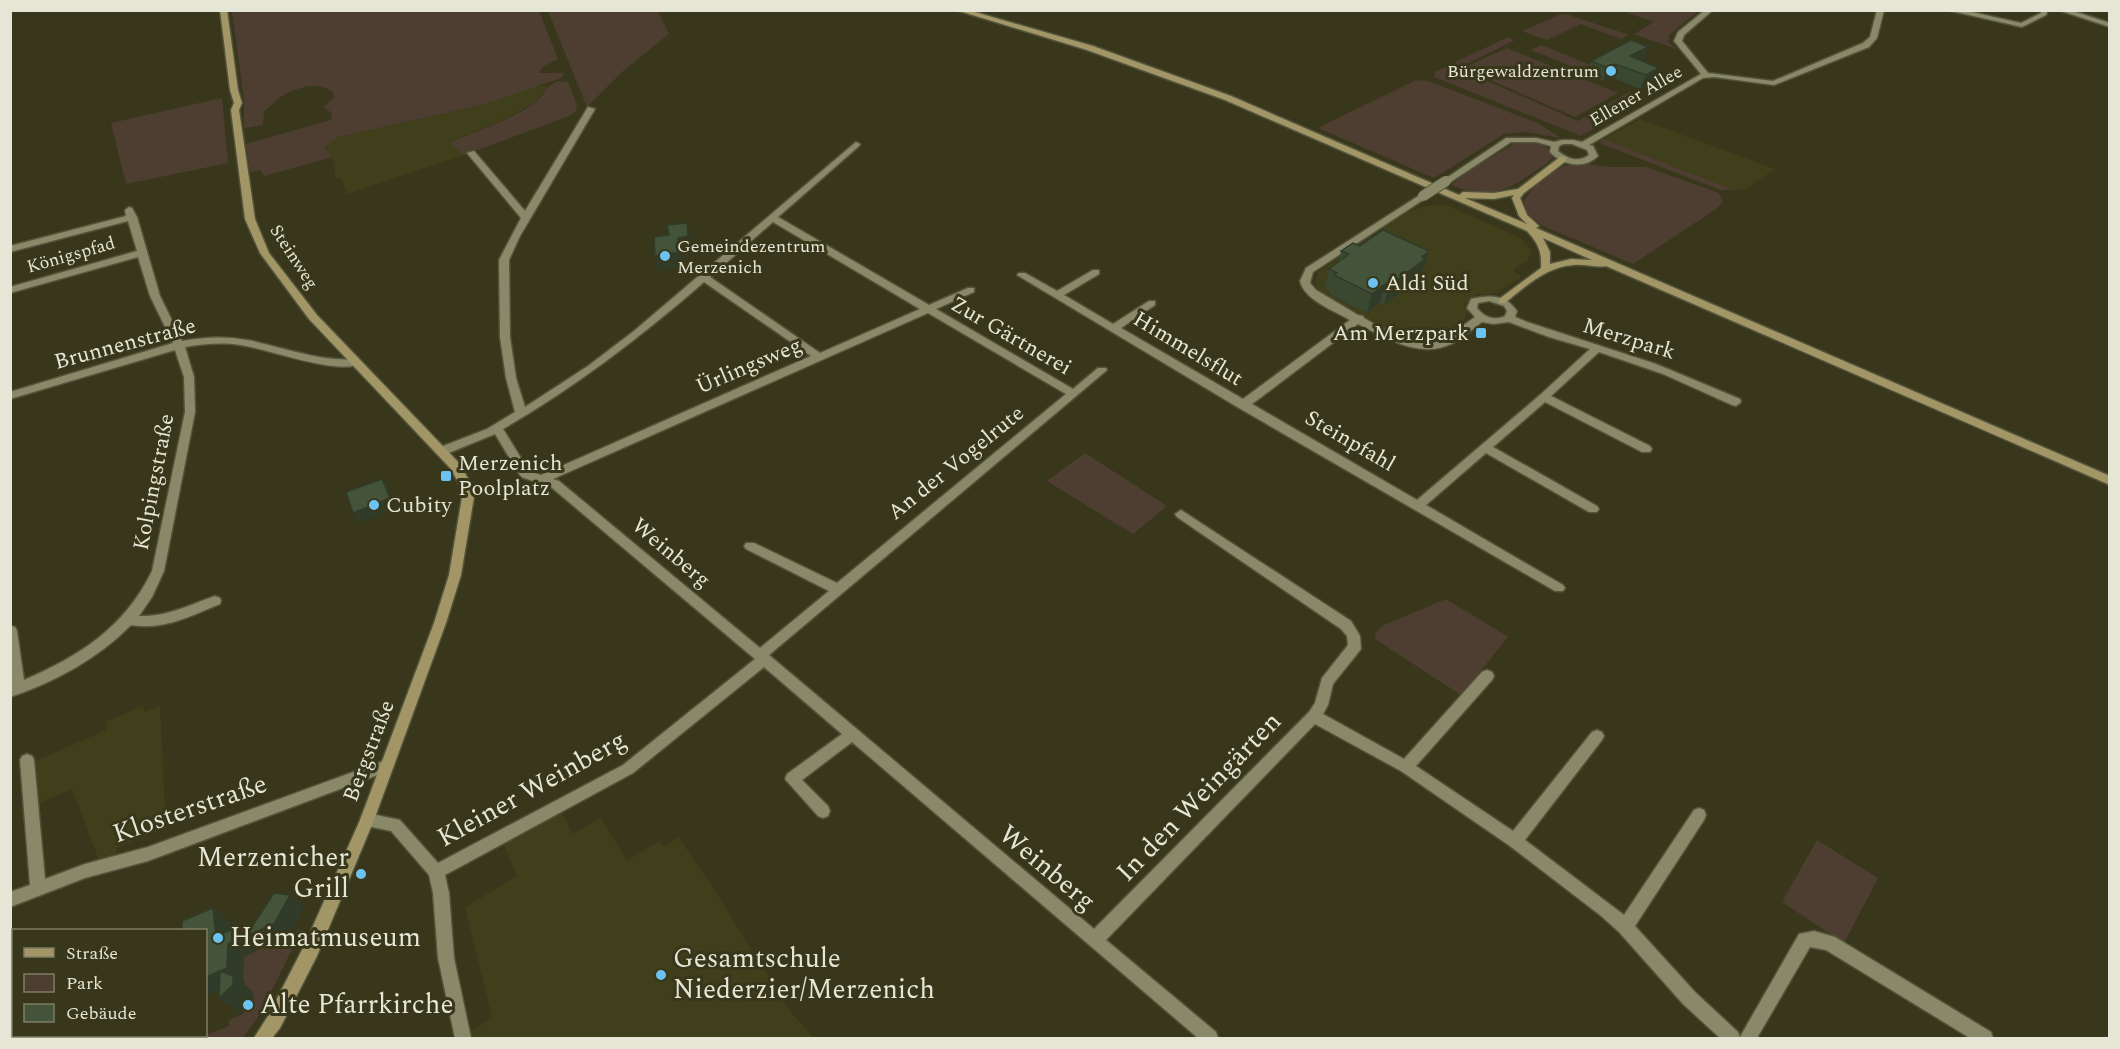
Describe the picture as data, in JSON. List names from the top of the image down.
{
  "streets": {
    "main road": ["Steinweg", "Bergstraße"],
    "street": [
      "Ellener Allee",
      "Königspfad",
      "Zur Gärtnerei",
      "Merzpark",
      "Brunnenstraße",
      "Himmelsflut",
      "Ürlingsweg",
      "Steinpfahl",
      "An der Vogelrute",
      "Kolpingstraße",
      "Weinberg",
      "Kleiner Weinberg",
      "In den Weingärten",
      "Klosterstraße"
    ]
  },
  "crossings": [
    ["Königspfad", "Kolpingstraße"],
    ["Steinweg", "Brunnenstraße"],
    ["Steinweg", "Bergstraße"],
    ["Zur Gärtnerei", "Ürlingsweg"],
    ["Zur Gärtnerei", "An der Vogelrute"],
    ["Brunnenstraße", "Kolpingstraße"],
    ["Himmelsflut", "Steinpfahl"],
    ["Ürlingsweg", "Weinberg"],
    ["An der Vogelrute", "Weinberg"],
    ["An der Vogelrute", "Kleiner Weinberg"],
    ["Weinberg", "Kleiner Weinberg"],
    ["Weinberg", "In den Weingärten"],
    ["Bergstraße", "Klosterstraße"]
  ],
  "places": {
    "other": [
      "Bürgewaldzentrum",
      "Gemeindezentrum Merzenich",
      "Aldi Süd",
      "Cubity",
      "Merzenicher Grill",
      "Heimatmuseum",
      "Gesamtschule Niederzier/Merzenich",
      "Alte Pfarrkirche"
    ],
    "transit": ["Am Merzpark", "Merzenich Poolplatz"]
  },
  "legend": ["Straße", "Park", "Gebäude"]
}
